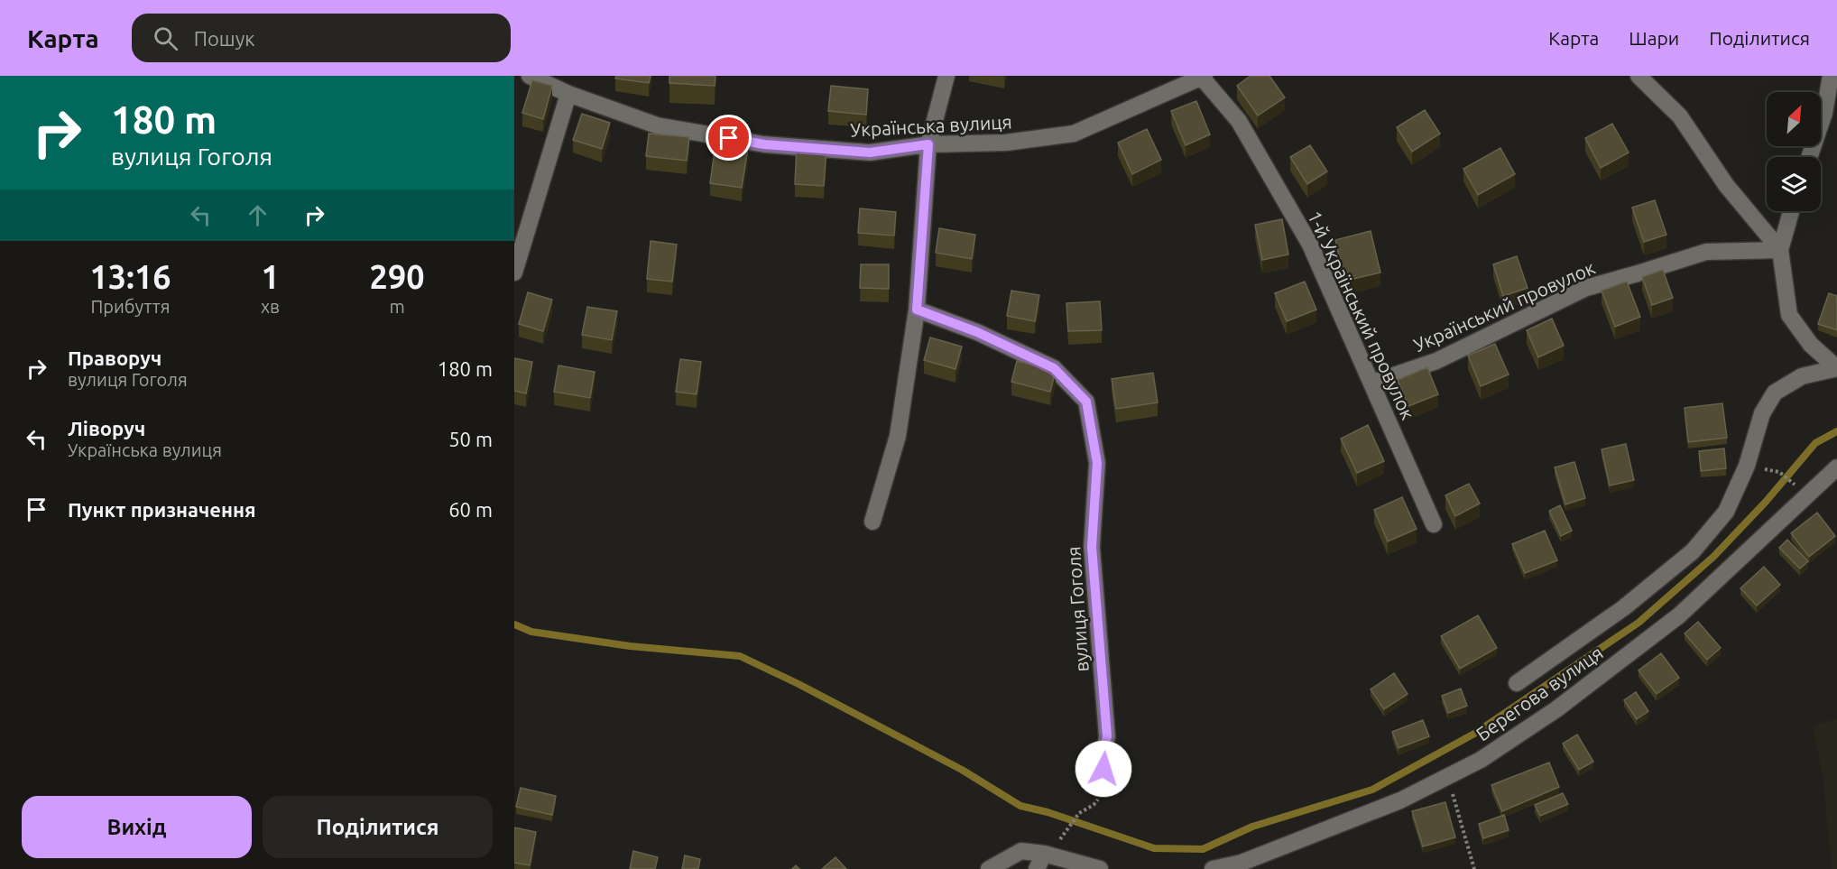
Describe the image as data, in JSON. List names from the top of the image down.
{
  "streets": {
    "street": [
      "Українська вулиця",
      "Український провулок",
      "1-й Український провулок",
      "вулиця Гоголя",
      "Берегова вулиця"
    ]
  },
  "crossings": [
    ["Українська вулиця", "1-й Український провулок"],
    ["Український провулок", "1-й Український провулок"]
  ],
  "north": "top right",
  "page": {
    "header": "Карта",
    "search": "Пошук",
    "nav": ["Карта", "Шари", "Поділитися"],
    "turn": ["180 m", "вулиця Гоголя"],
    "eta": [
      "13:16",
      "Прибуття",
      "1",
      "хв",
      "290",
      "m"
    ],
    "list": [
      {
        "name": "Праворуч",
        "note": "вулиця Гоголя",
        "value": "180 m"
      },
      {
        "name": "Ліворуч",
        "note": "Українська вулиця",
        "value": "50 m"
      },
      {
        "name": "Пункт призначення",
        "value": "60 m"
      }
    ],
    "buttons": ["Вихід", "Поділитися"]
  }
}
